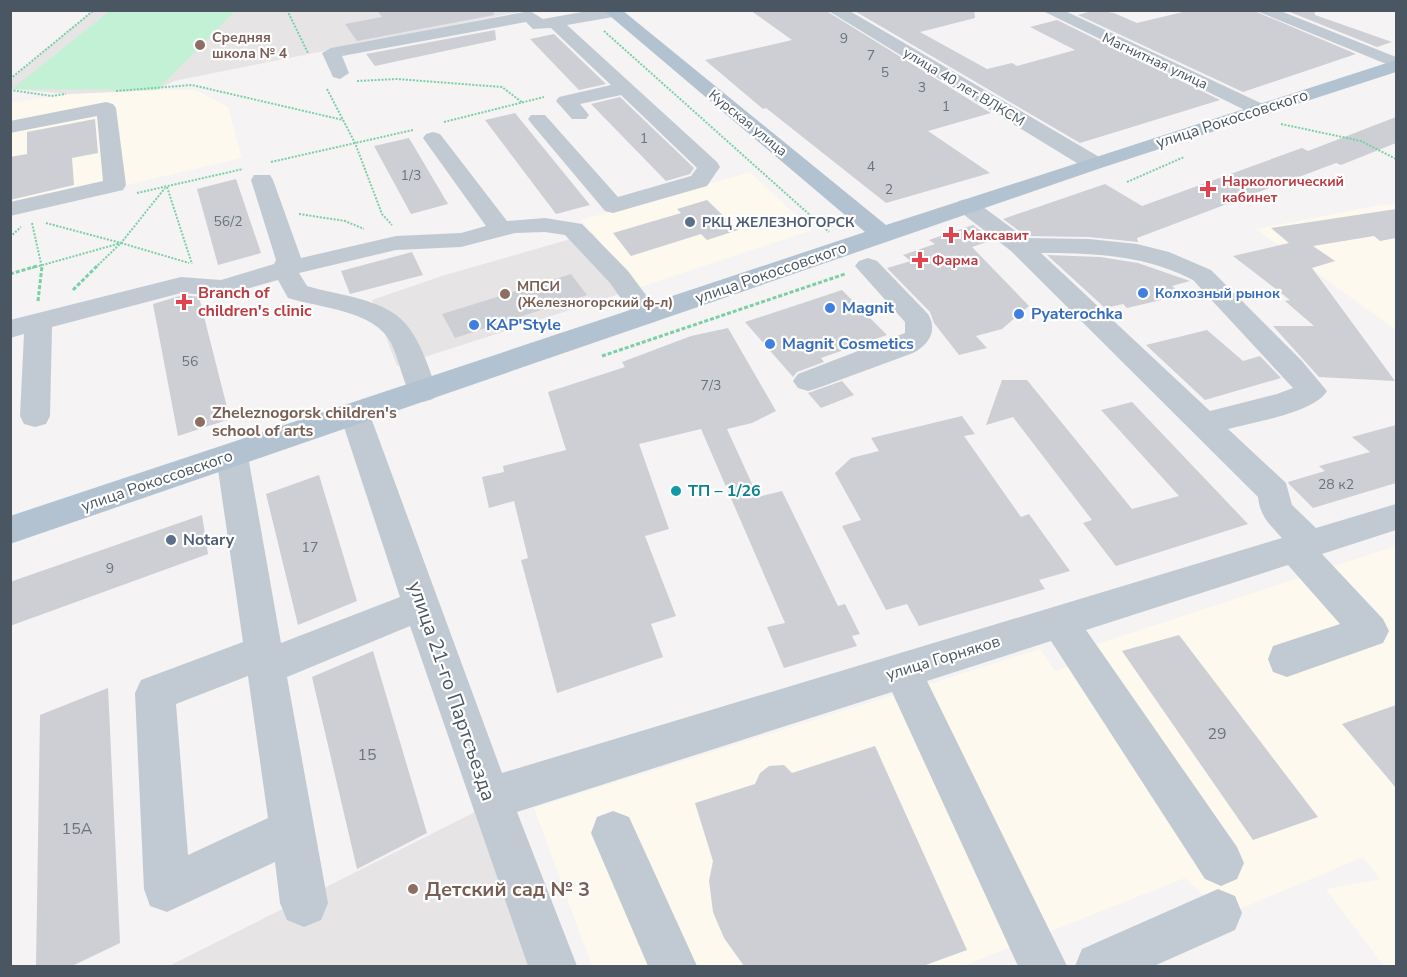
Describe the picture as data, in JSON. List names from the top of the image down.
{
  "streets": {
    "main road": ["улица Рокоссовского", "Курская улица"],
    "street": [
      "Магнитная улица",
      "улица 40 лет ВЛКСМ",
      "улица Горняков",
      "улица 21-го Партсъезда"
    ]
  },
  "crossings": [
    ["Магнитная улица", "улица Рокоссовского"],
    ["улица 40 лет ВЛКСМ", "улица Рокоссовского"],
    ["улица Рокоссовского", "Курская улица"],
    ["улица Рокоссовского", "улица 21-го Партсъезда"],
    ["улица Горняков", "улица 21-го Партсъезда"]
  ],
  "places": {
    "other": [
      "Средняя школа № 4",
      "РКЦ ЖЕЛЕЗНОГОРСК",
      "Колхозный рынок",
      "МПСИ (Железногорский ф-л)",
      "Magnit",
      "Pyaterochka",
      "KAP'Style",
      "Magnit Cosmetics",
      "Zheleznogorsk children's school of arts",
      "ТП – 1/26",
      "Notary",
      "Детский сад № 3"
    ],
    "health": [
      "Наркологический кабинет",
      "Максавит",
      "Фарма",
      "Branch of children's clinic"
    ]
  },
  "house_numbers": [
    "9",
    "7",
    "5",
    "3",
    "1",
    "1",
    "4",
    "1/3",
    "2",
    "56/2",
    "56",
    "7/3",
    "28 к2",
    "17",
    "9",
    "29",
    "15",
    "15А"
  ]
}
